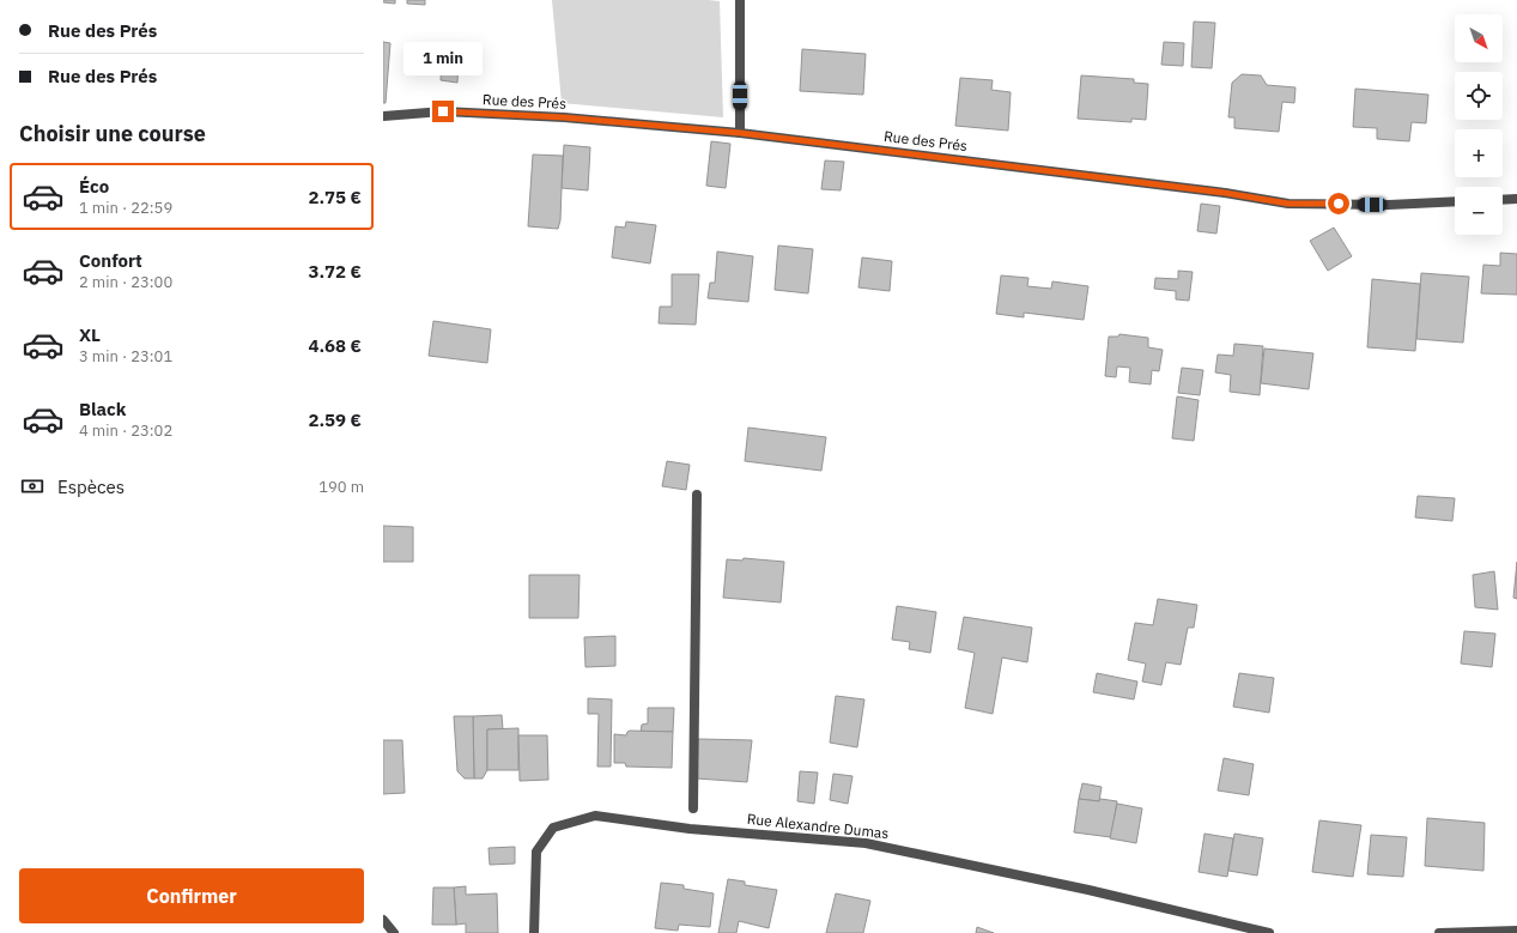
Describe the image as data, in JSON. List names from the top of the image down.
{
  "streets": {
    "street": ["Rue des Prés", "Rue Alexandre Dumas"]
  },
  "north": "bottom right",
  "page": {
    "banner": ["Rue des Prés", "Rue des Prés"],
    "map_buttons": ["+", "−"],
    "bubble": "1 min",
    "heading": "Choisir une course",
    "list": [
      {
        "name": "Éco",
        "note": "1 min · 22:59",
        "value": "2.75 €"
      },
      {
        "name": "Confort",
        "note": "2 min · 23:00",
        "value": "3.72 €"
      },
      {
        "name": "XL",
        "note": "3 min · 23:01",
        "value": "4.68 €"
      },
      {
        "name": "Black",
        "note": "4 min · 23:02",
        "value": "2.59 €"
      }
    ],
    "pay": ["Espèces", "190 m"],
    "buttons": "Confirmer"
  }
}
